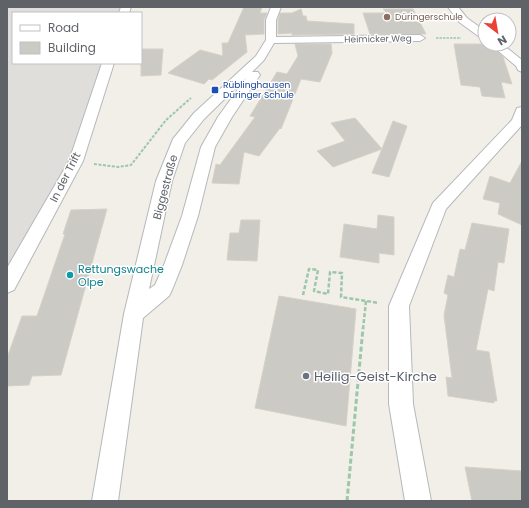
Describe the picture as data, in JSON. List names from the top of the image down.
{
  "streets": {
    "street": ["Heimicker Weg", "In der Trift", "Biggestraße"]
  },
  "crossings": [
    ["Heimicker Weg", "Biggestraße"]
  ],
  "places": {
    "other": ["Düringerschule", "Rettungswache Olpe", "Heilig-Geist-Kirche"],
    "transit": ["Rüblinghausen Düringer Schule"]
  },
  "legend": ["Road", "Building"],
  "north": "bottom right"
}
